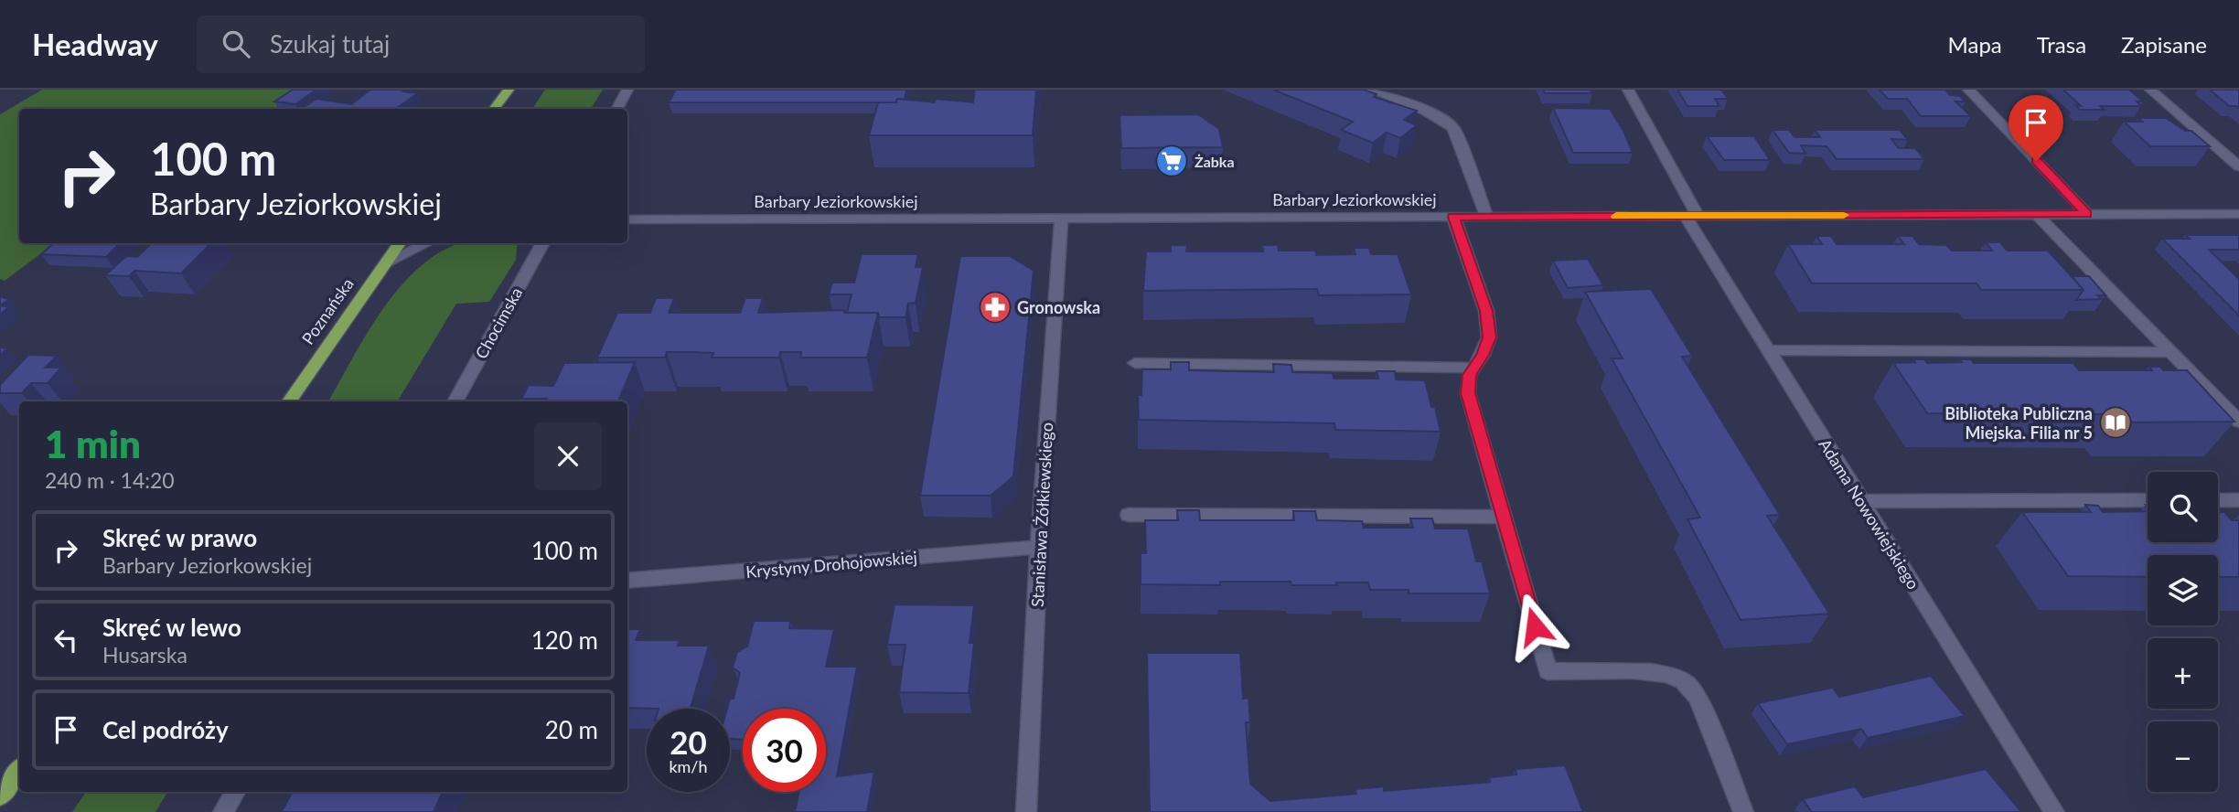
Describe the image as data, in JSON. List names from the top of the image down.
{
  "streets": {
    "main road": ["Poznańska"],
    "street": [
      "Barbary Jeziorkowskiej",
      "Chocimska",
      "Adama Nowowiejskiego",
      "Stanisława Żółkiewskiego",
      "Krystyny Drohojowskiej"
    ]
  },
  "crossings": [
    ["Barbary Jeziorkowskiej", "Adama Nowowiejskiego"],
    ["Barbary Jeziorkowskiej", "Stanisława Żółkiewskiego"],
    ["Stanisława Żółkiewskiego", "Krystyny Drohojowskiej"]
  ],
  "places": {
    "supermarket": ["Żabka"],
    "pharmacy": ["Gronowska"],
    "library": ["Biblioteka Publiczna Miejska. Filia nr 5"]
  },
  "page": {
    "header": "Headway",
    "search": "Szukaj tutaj",
    "nav": ["Mapa", "Trasa", "Zapisane"],
    "turn": ["100 m", "Barbary Jeziorkowskiej"],
    "heading": ["1 min", "240 m · 14:20"],
    "map_buttons": ["+", "−"],
    "list": [
      {
        "name": "Skręć w prawo",
        "note": "Barbary Jeziorkowskiej",
        "value": "100 m"
      },
      {
        "name": "Skręć w lewo",
        "note": "Husarska",
        "value": "120 m"
      },
      {
        "name": "Cel podróży",
        "value": "20 m"
      }
    ],
    "speed": "20 km/h",
    "limit": "30"
  }
}
